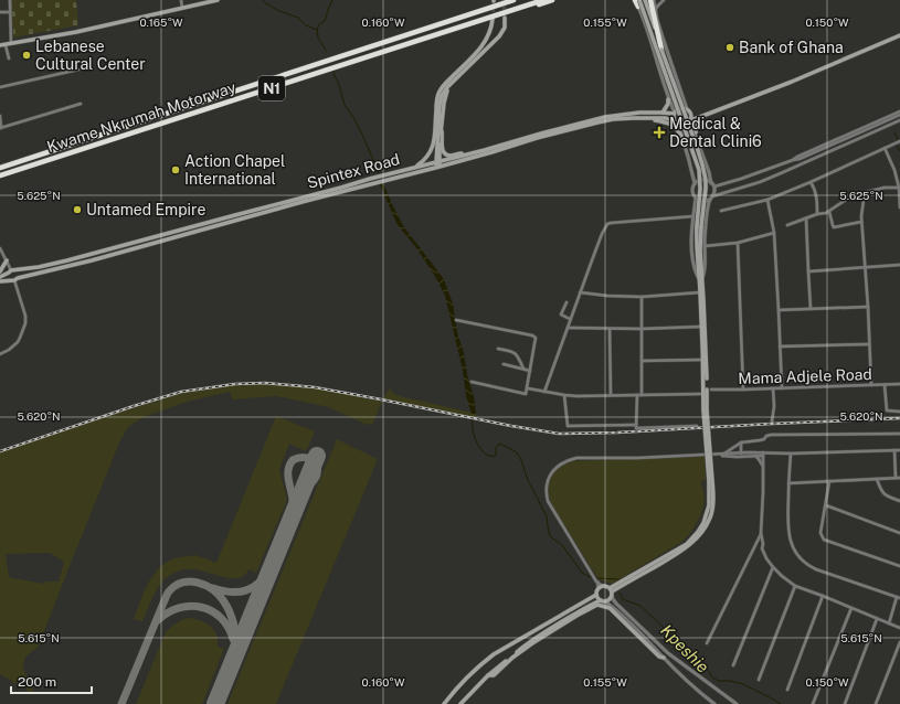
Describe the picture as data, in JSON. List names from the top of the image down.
{
  "streets": {
    "highway": ["N1", "Kwame Nkrumah Motorway"],
    "main road": ["Spintex Road"],
    "street": ["Mama Adjele Road"]
  },
  "water": ["Kpeshie"],
  "places": {
    "other": [
      "Bank of Ghana",
      "Lebanese Cultural Center",
      "Action Chapel International",
      "Untamed Empire"
    ],
    "health": ["Medical & Dental Clini6"]
  },
  "scale_bar": "200 m",
  "coordinates": [
    "0.165°W",
    "0.160°W",
    "0.155°W",
    "0.150°W",
    "5.625°N",
    "5.620°N",
    "5.615°N"
  ]
}
